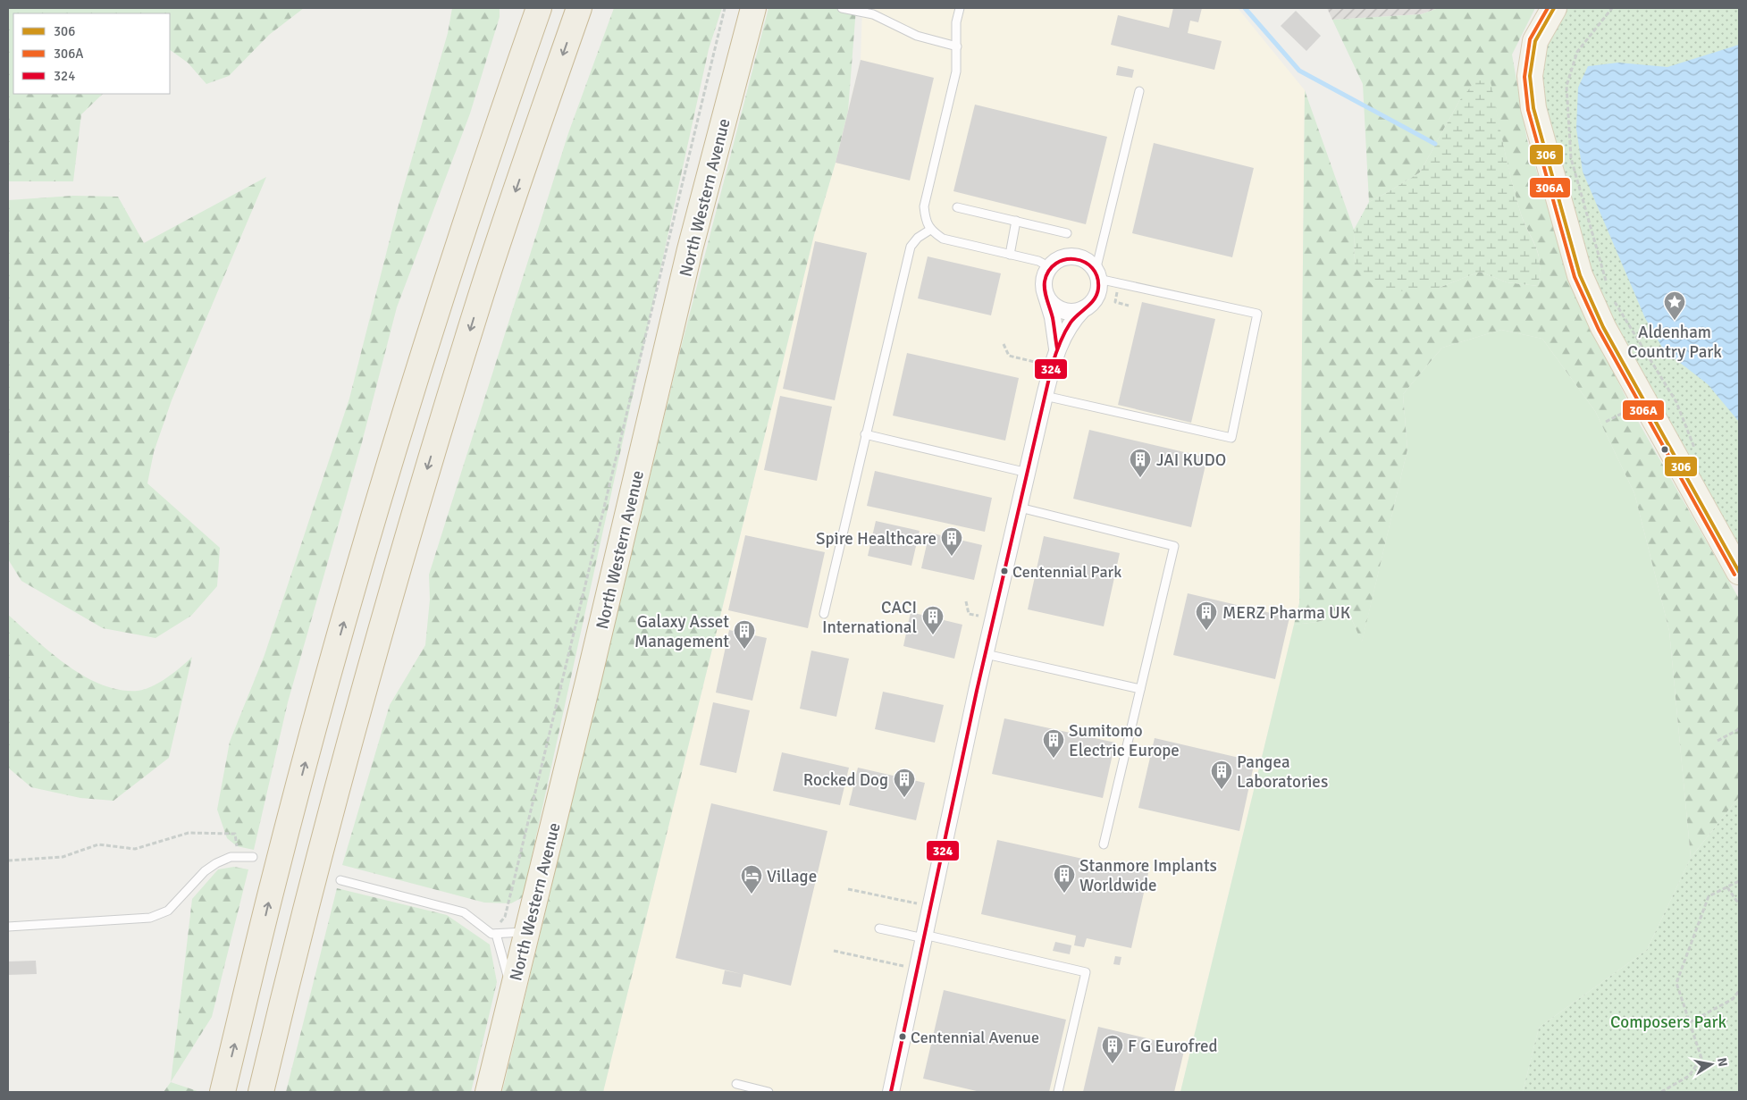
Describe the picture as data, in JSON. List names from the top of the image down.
{
  "streets": {
    "highway": ["North Western Avenue"]
  },
  "parks": ["Composers Park"],
  "places": {
    "place": ["Aldenham Country Park"],
    "building": [
      "JAI KUDO",
      "Spire Healthcare",
      "MERZ Pharma UK",
      "CACI International",
      "Galaxy Asset Management",
      "Sumitomo Electric Europe",
      "Pangea Laboratories",
      "Rocked Dog",
      "Stanmore Implants Worldwide",
      "F G Eurofred"
    ],
    "other": ["Centennial Park", "Centennial Avenue"],
    "hotel": ["Village"]
  },
  "lines": ["transit line 306", "transit line 306A", "transit line 324"],
  "legend": ["306", "306A", "324"],
  "north": "right"
}
